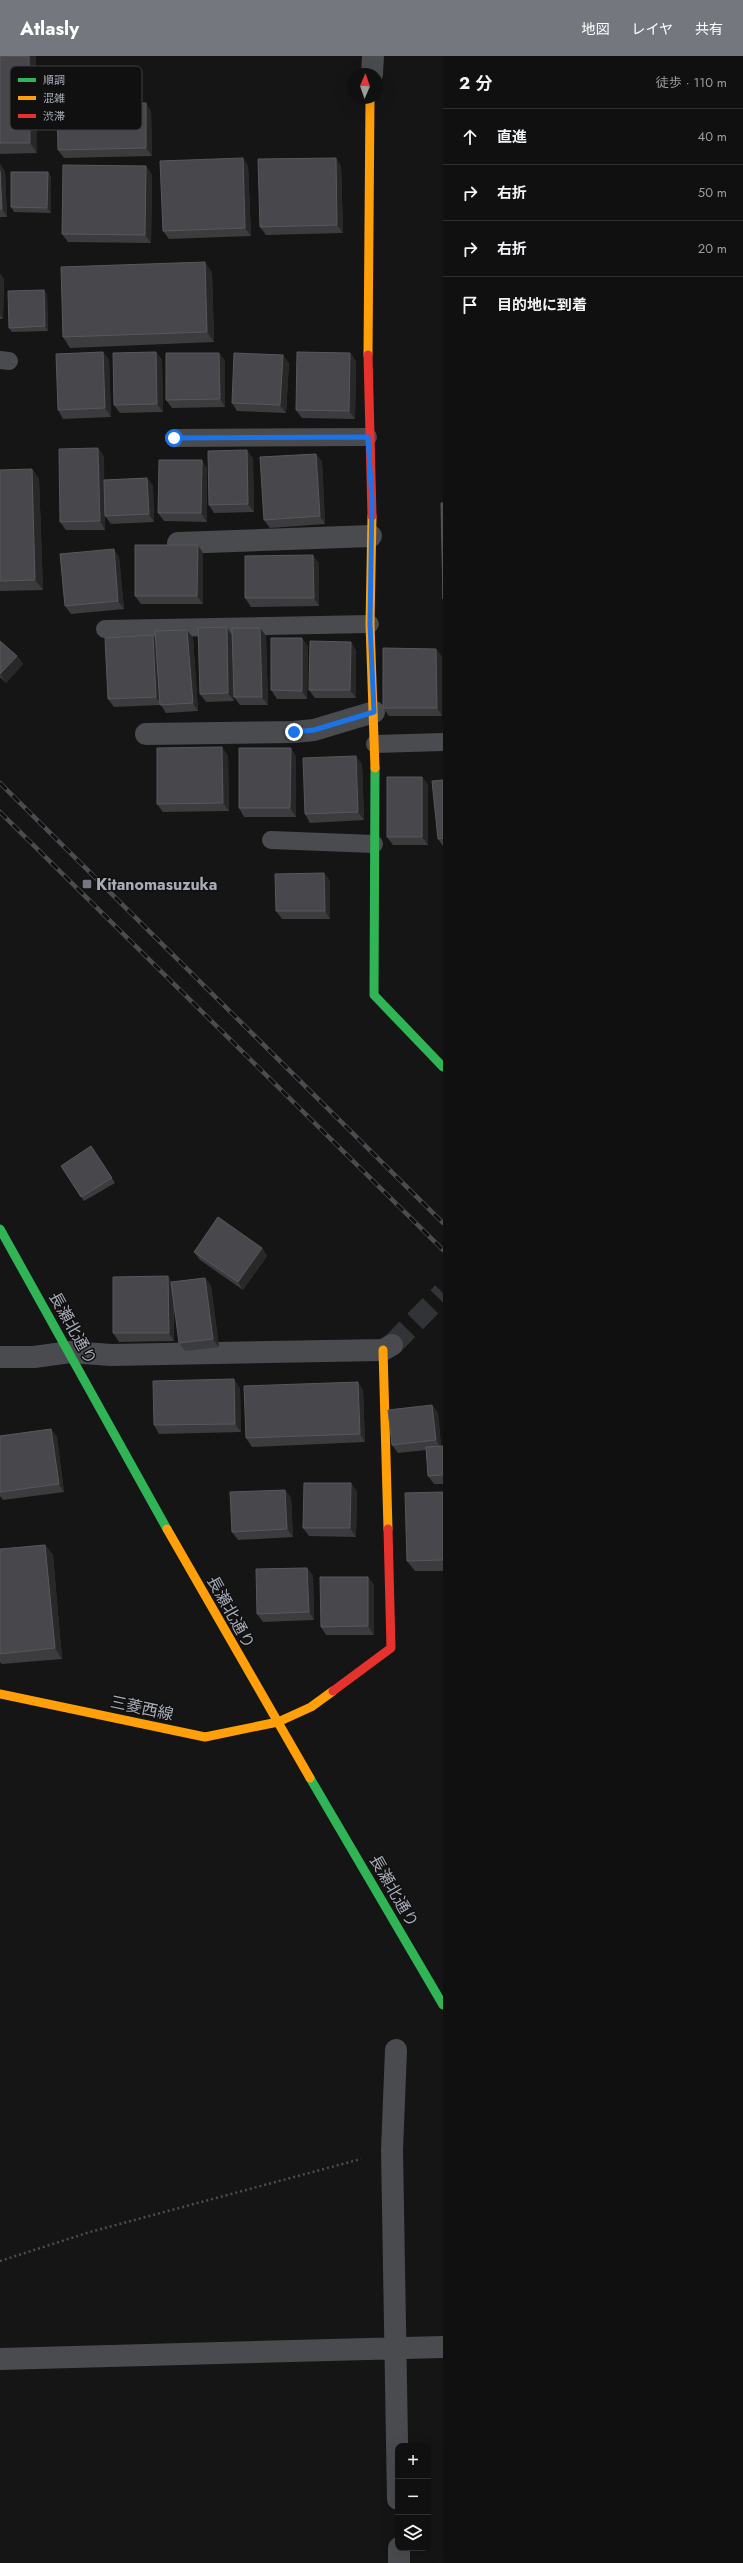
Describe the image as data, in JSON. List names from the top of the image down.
{
  "streets": {
    "street": ["長瀬北通り", "三菱西線"]
  },
  "crossings": [
    ["長瀬北通り", "三菱西線"]
  ],
  "places": {
    "transit": ["Kitanomasuzuka"]
  },
  "legend": ["順調", "混雑", "渋滞"],
  "north": "top",
  "page": {
    "header": "Atlasly",
    "nav": ["地図", "レイヤ", "共有"],
    "heading": ["2 分", "徒歩 · 110 m"],
    "list": [
      ["直進", "40 m"],
      ["右折", "50 m"],
      ["右折", "20 m"],
      "目的地に到着"
    ],
    "map_buttons": ["+", "−"]
  }
}
